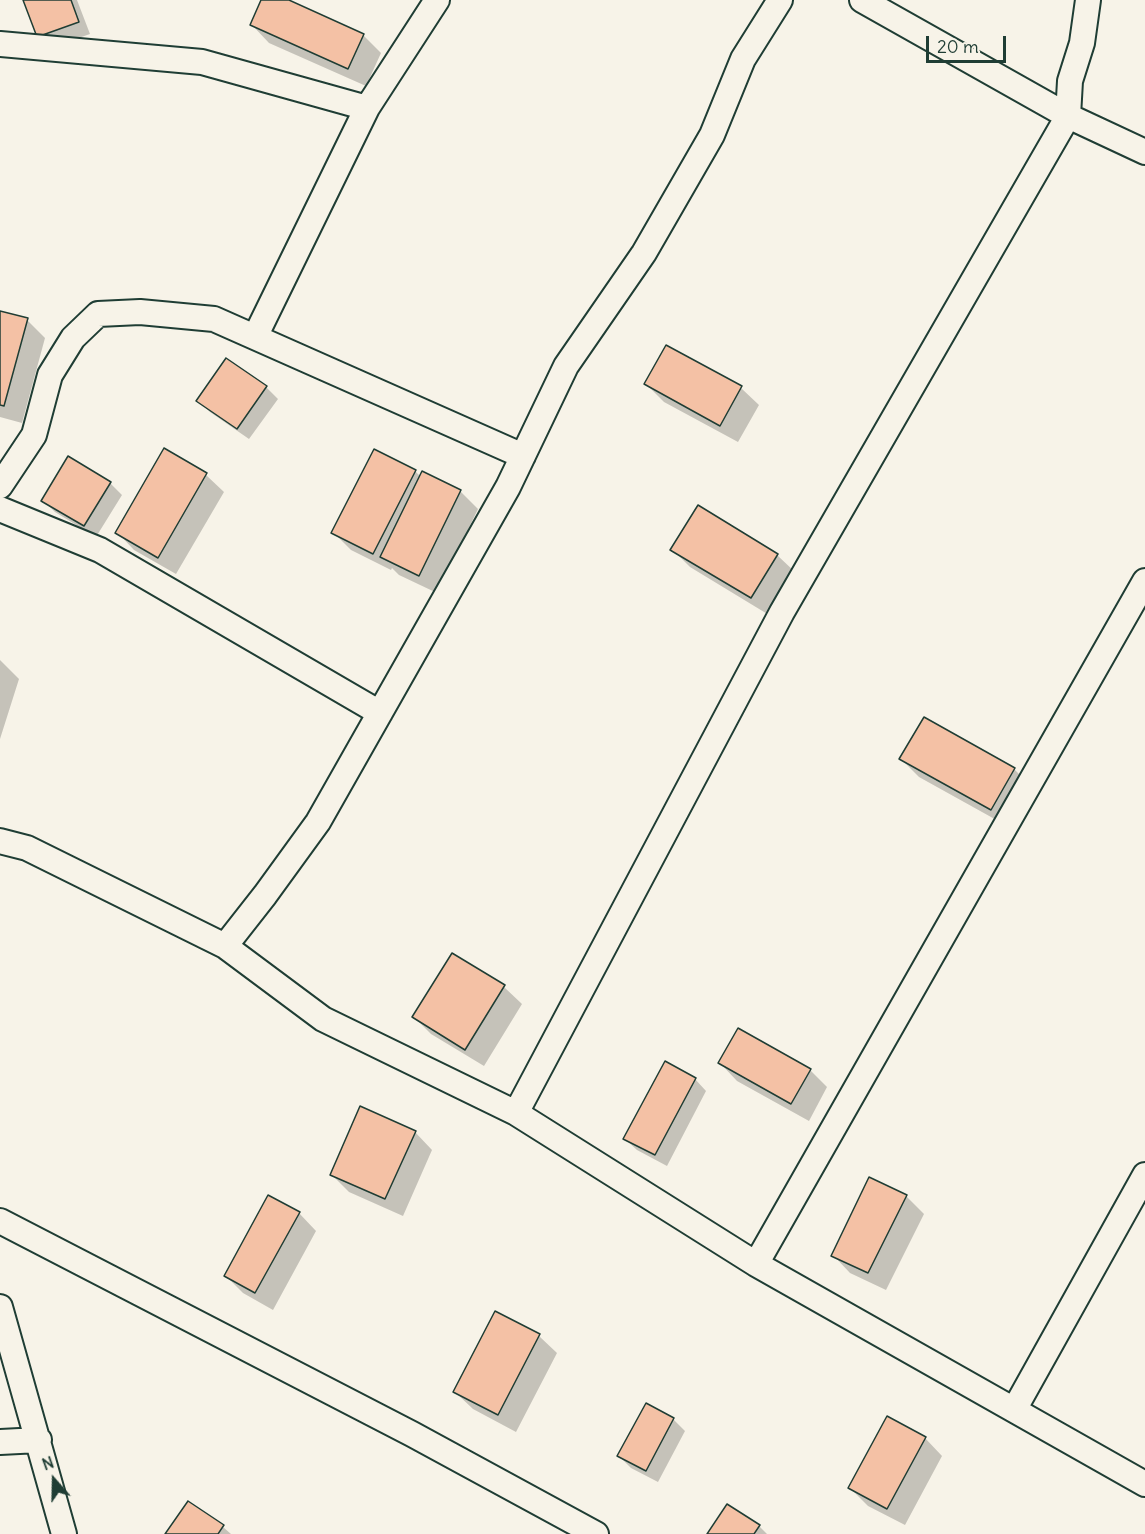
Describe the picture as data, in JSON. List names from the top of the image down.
{
  "scale_bar": "20 m",
  "north": "top"
}
